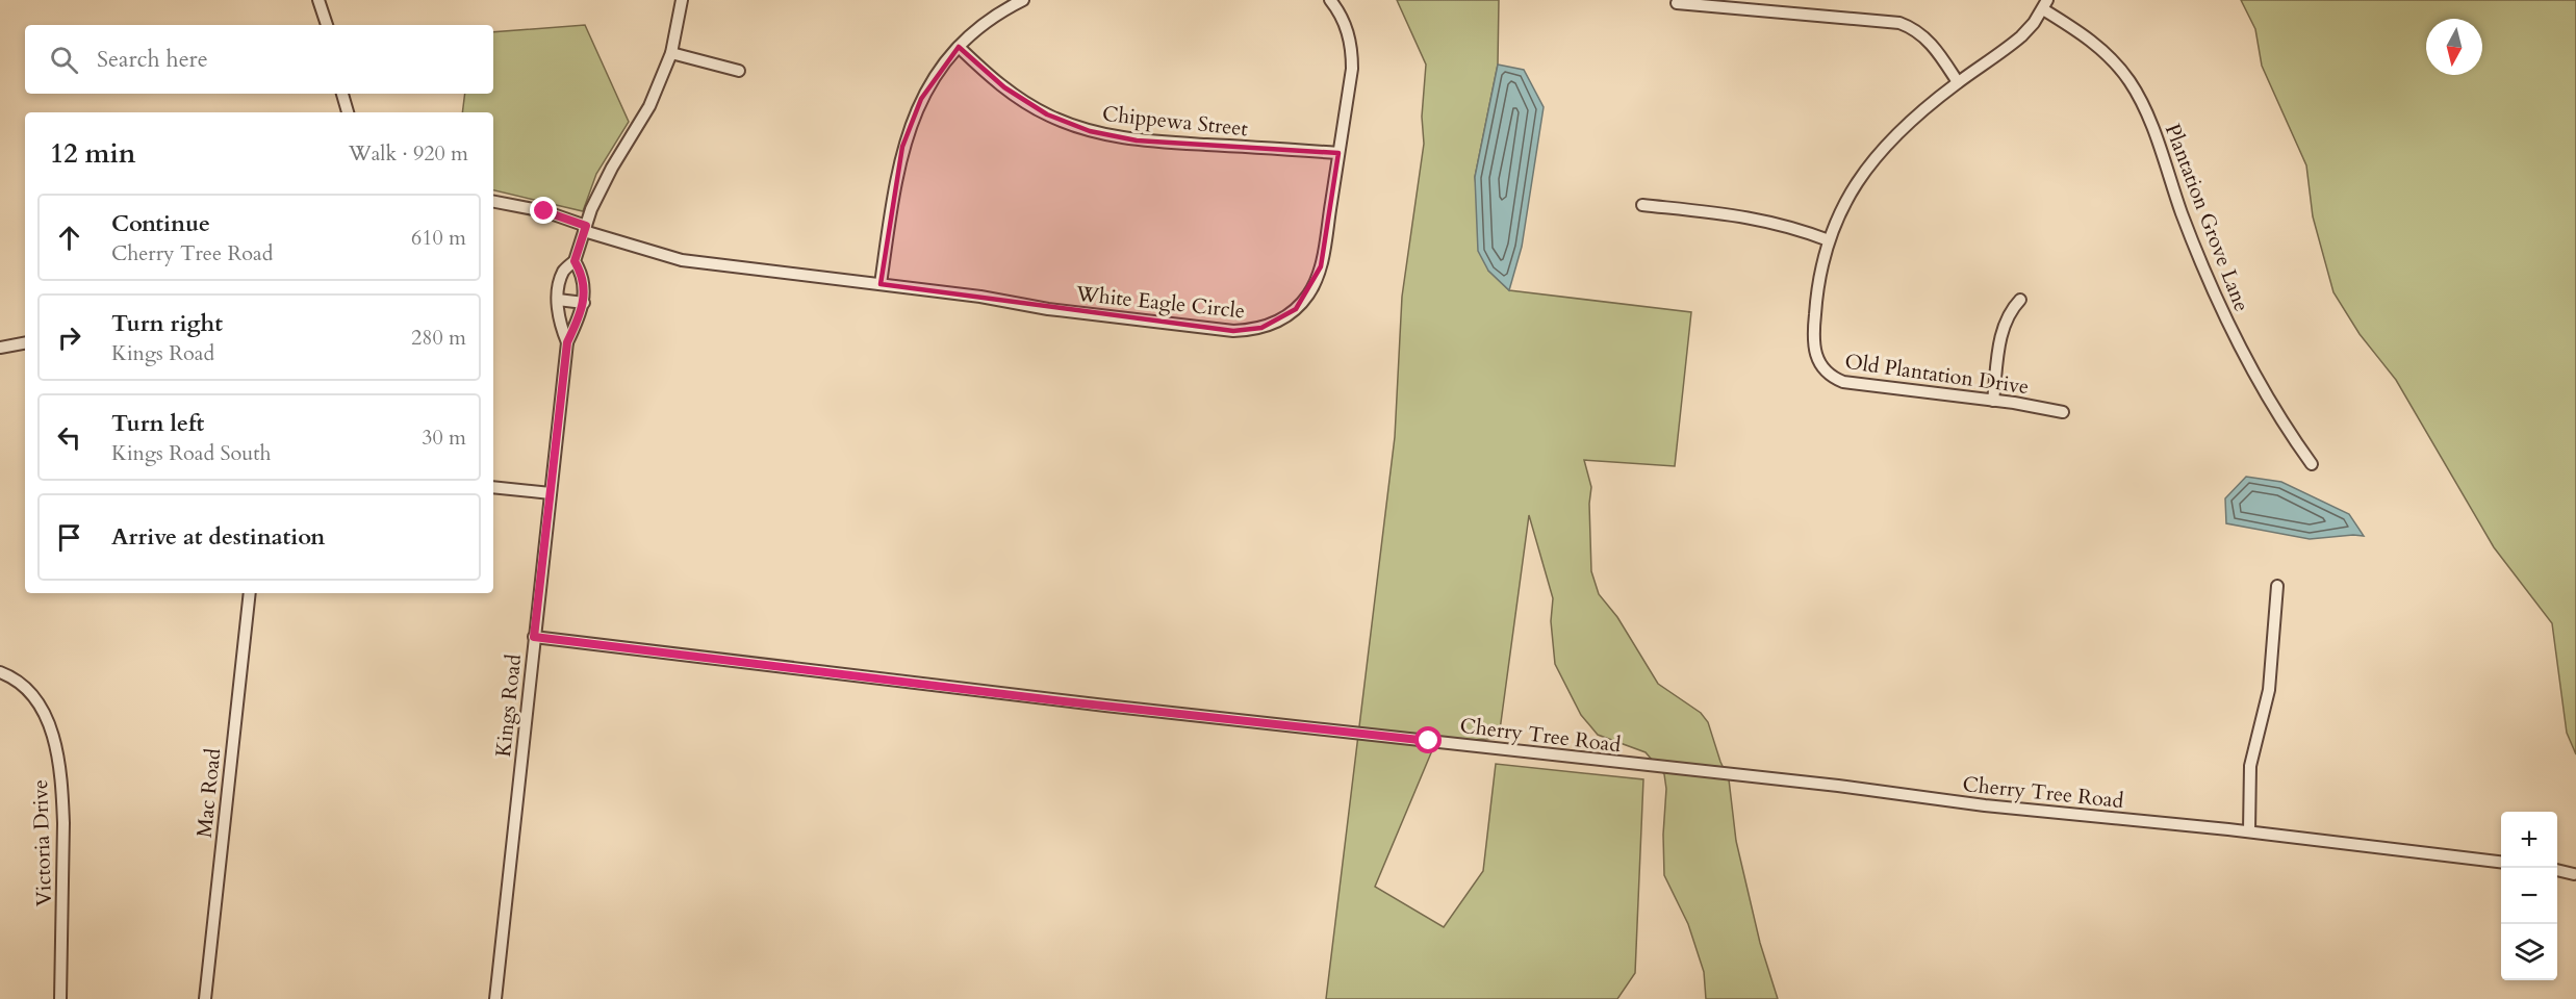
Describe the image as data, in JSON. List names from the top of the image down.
{
  "streets": {
    "street": [
      "Chippewa Street",
      "Plantation Grove Lane",
      "White Eagle Circle",
      "Old Plantation Drive",
      "Kings Road",
      "Cherry Tree Road",
      "Mac Road",
      "Victoria Drive"
    ]
  },
  "crossings": [
    ["Chippewa Street", "White Eagle Circle"],
    ["Plantation Grove Lane", "Old Plantation Drive"],
    ["White Eagle Circle", "Kings Road"],
    ["Kings Road", "Cherry Tree Road"]
  ],
  "north": "bottom",
  "page": {
    "search": "Search here",
    "heading": ["12 min", "Walk · 920 m"],
    "list": [
      ["Continue", "Cherry Tree Road", "610 m"],
      ["Turn right", "Kings Road", "280 m"],
      ["Turn left", "Kings Road South", "30 m"],
      "Arrive at destination"
    ],
    "map_buttons": ["+", "−"]
  }
}
